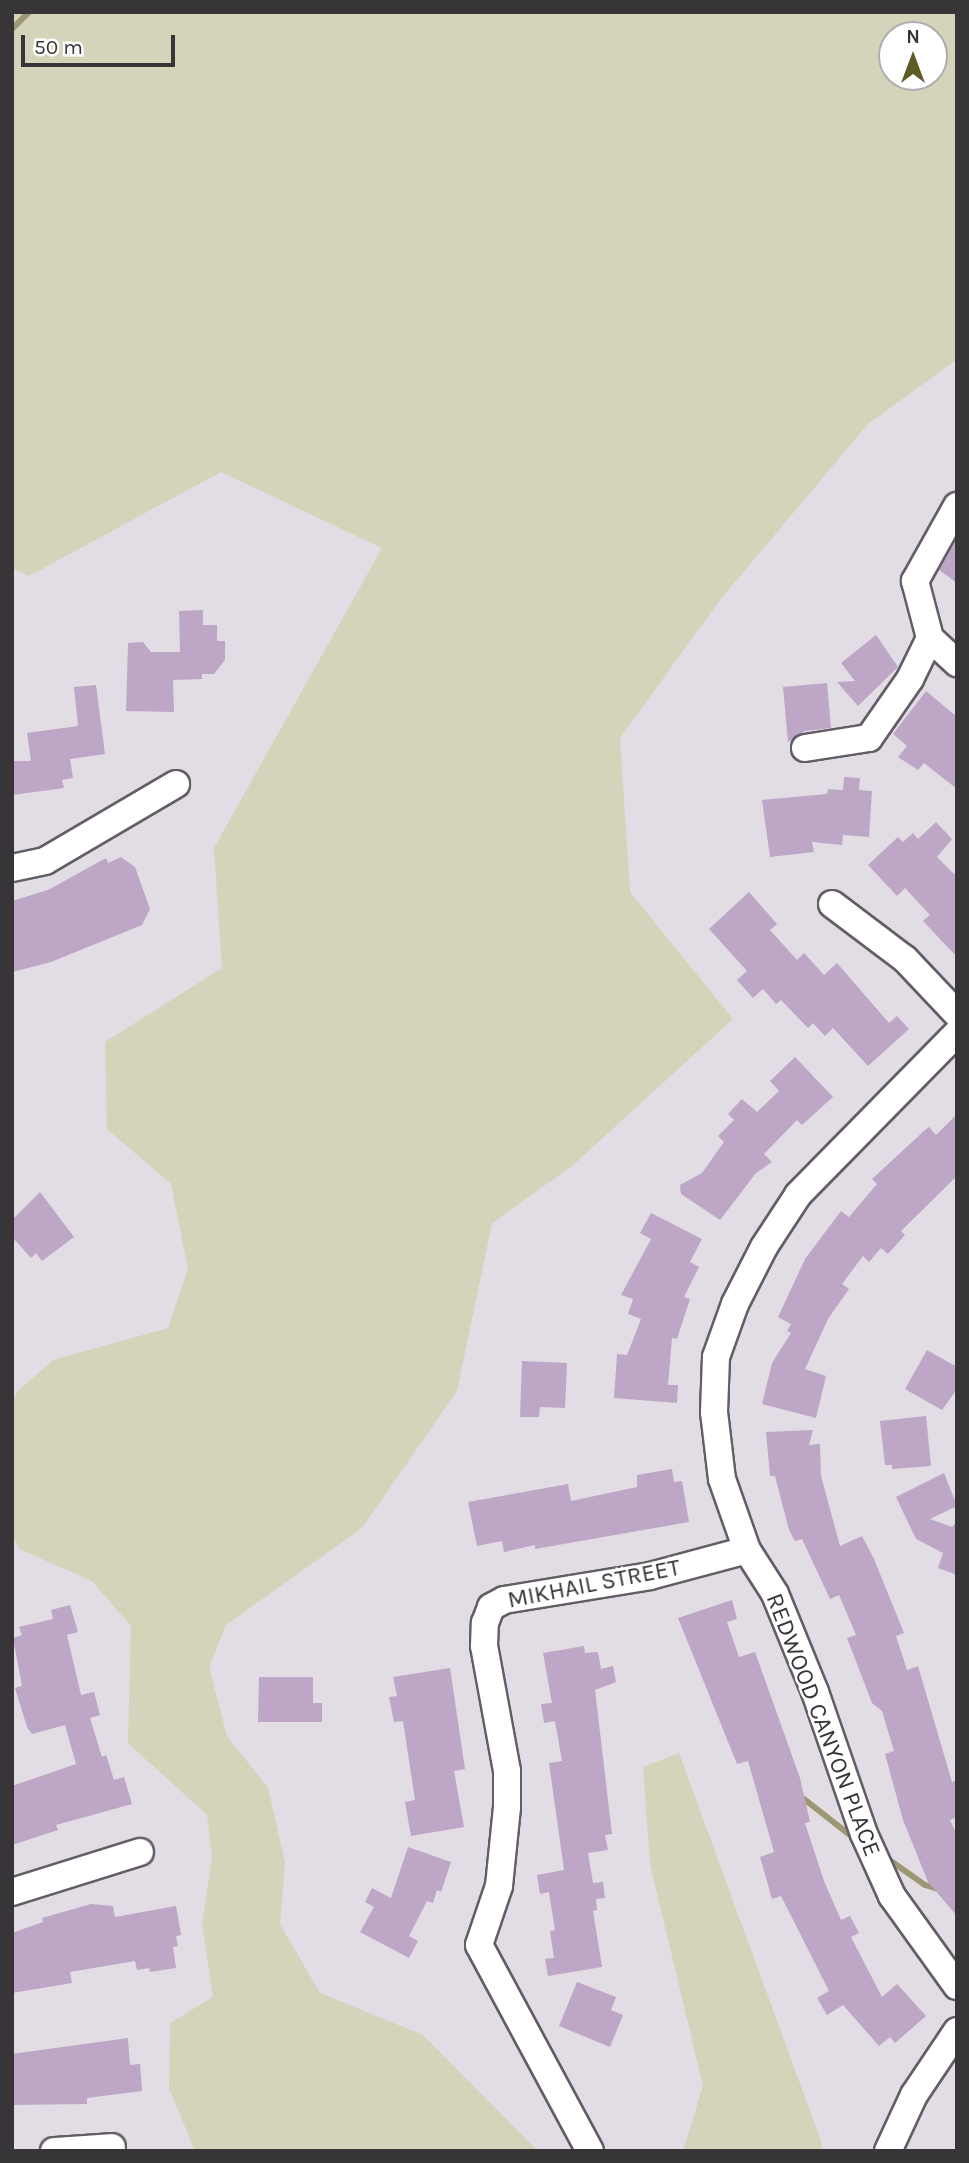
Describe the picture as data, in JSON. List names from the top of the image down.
{
  "streets": {
    "street": ["MIKHAIL STREET", "REDWOOD CANYON PLACE"]
  },
  "crossings": [
    ["MIKHAIL STREET", "REDWOOD CANYON PLACE"]
  ],
  "scale_bar": "50 m",
  "north": "top"
}
